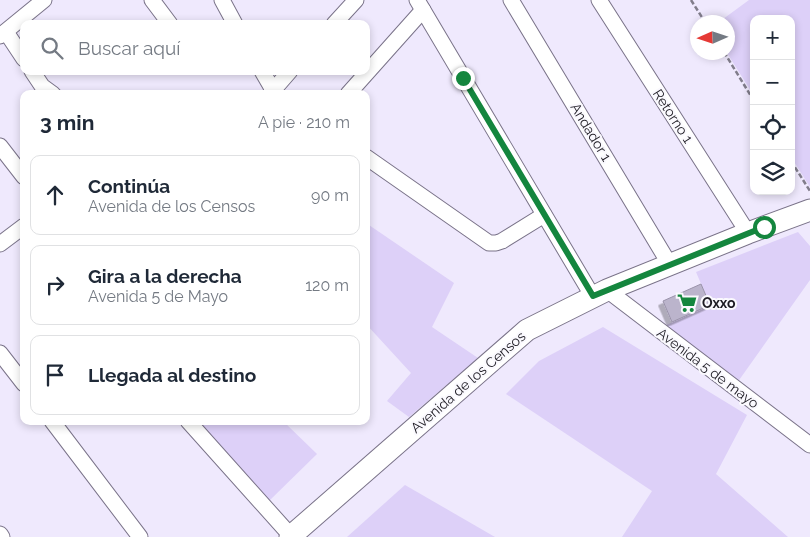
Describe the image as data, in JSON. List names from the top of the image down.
{
  "streets": {
    "street": [
      "Retorno 1",
      "Andador 1",
      "Avenida 5 de mayo",
      "Avenida de los Censos"
    ]
  },
  "crossings": [
    ["Retorno 1", "Avenida de los Censos"],
    ["Andador 1", "Avenida de los Censos"],
    ["Avenida 5 de mayo", "Avenida de los Censos"]
  ],
  "places": {
    "supermarket": ["Oxxo"]
  },
  "north": "left",
  "page": {
    "map_buttons": ["+", "−"],
    "search": "Buscar aquí",
    "heading": ["3 min", "A pie · 210 m"],
    "list": [
      ["Continúa", "Avenida de los Censos", "90 m"],
      ["Gira a la derecha", "Avenida 5 de Mayo", "120 m"],
      "Llegada al destino"
    ]
  }
}
